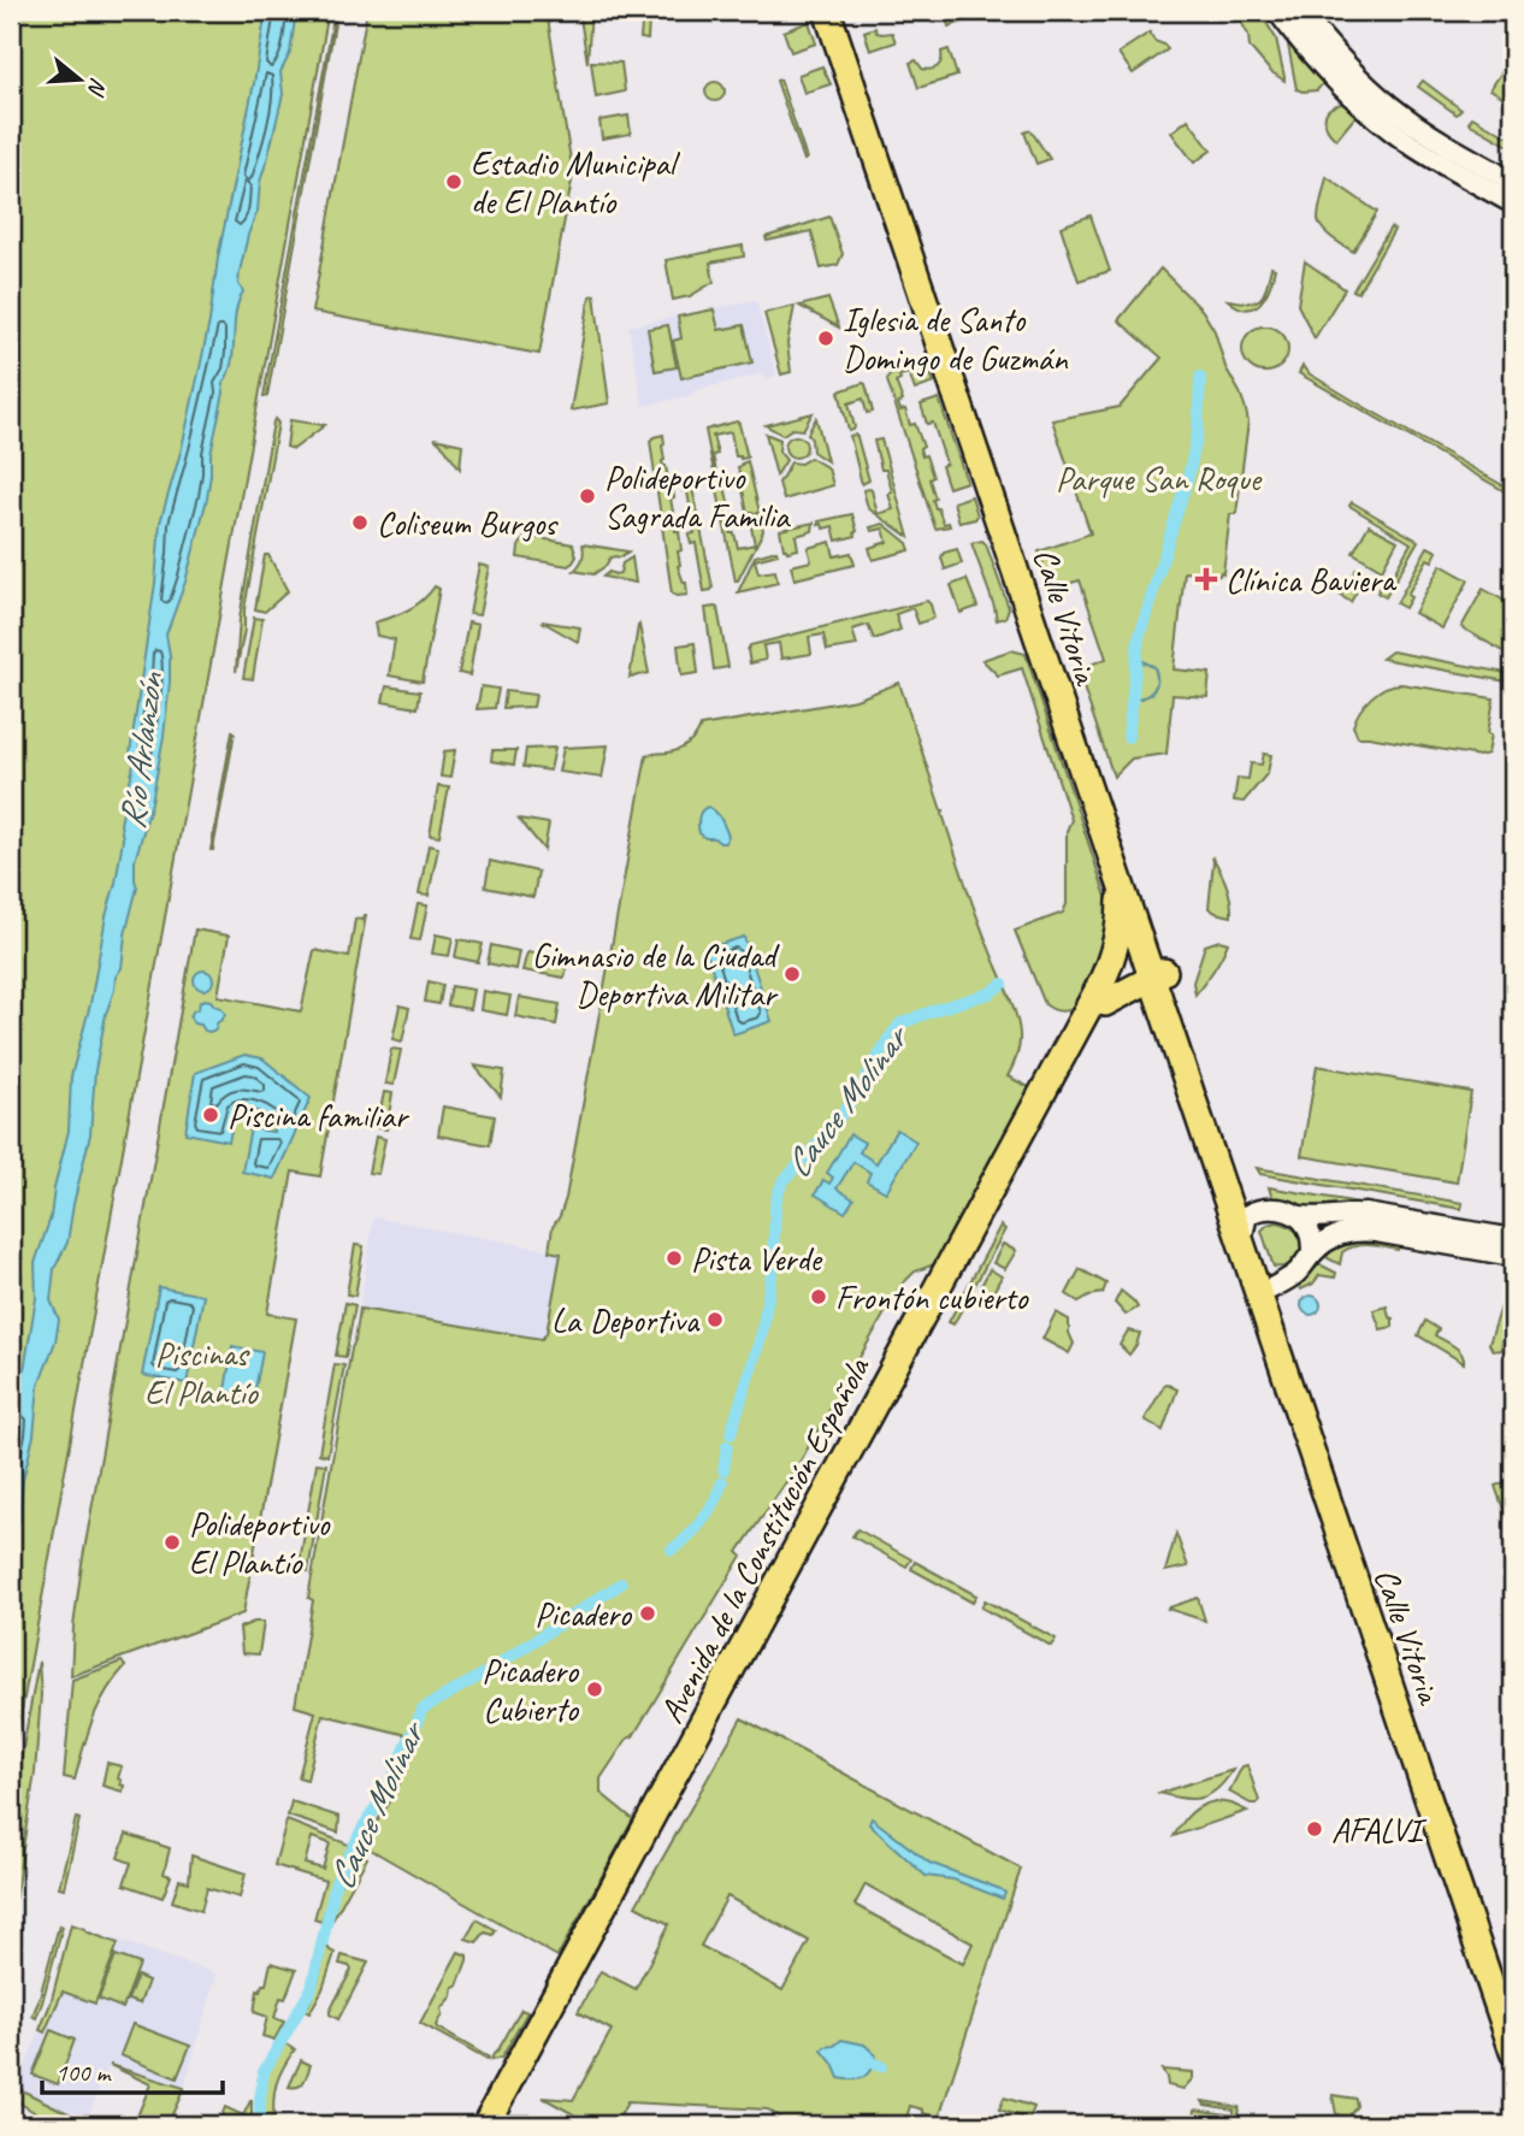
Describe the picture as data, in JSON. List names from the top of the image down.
{
  "streets": {
    "highway": ["Calle Vitoria", "Avenida de la Constitución Española"]
  },
  "water": ["Río Arlanzón", "Cauce Molinar"],
  "parks": ["Parque San Roque", "Piscinas El Plantío"],
  "places": {
    "other": [
      "Estadio Municipal de El Plantío",
      "Iglesia de Santo Domingo de Guzmán",
      "Polideportivo Sagrada Familia",
      "Coliseum Burgos",
      "Gimnasio de la Ciudad Deportiva Militar",
      "Piscina familiar",
      "Pista Verde",
      "Frontón cubierto",
      "La Deportiva",
      "Polideportivo El Plantío",
      "Picadero",
      "Picadero Cubierto",
      "AFALVI"
    ],
    "health": ["Clínica Baviera"]
  },
  "scale_bar": "100 m",
  "north": "right"
}
